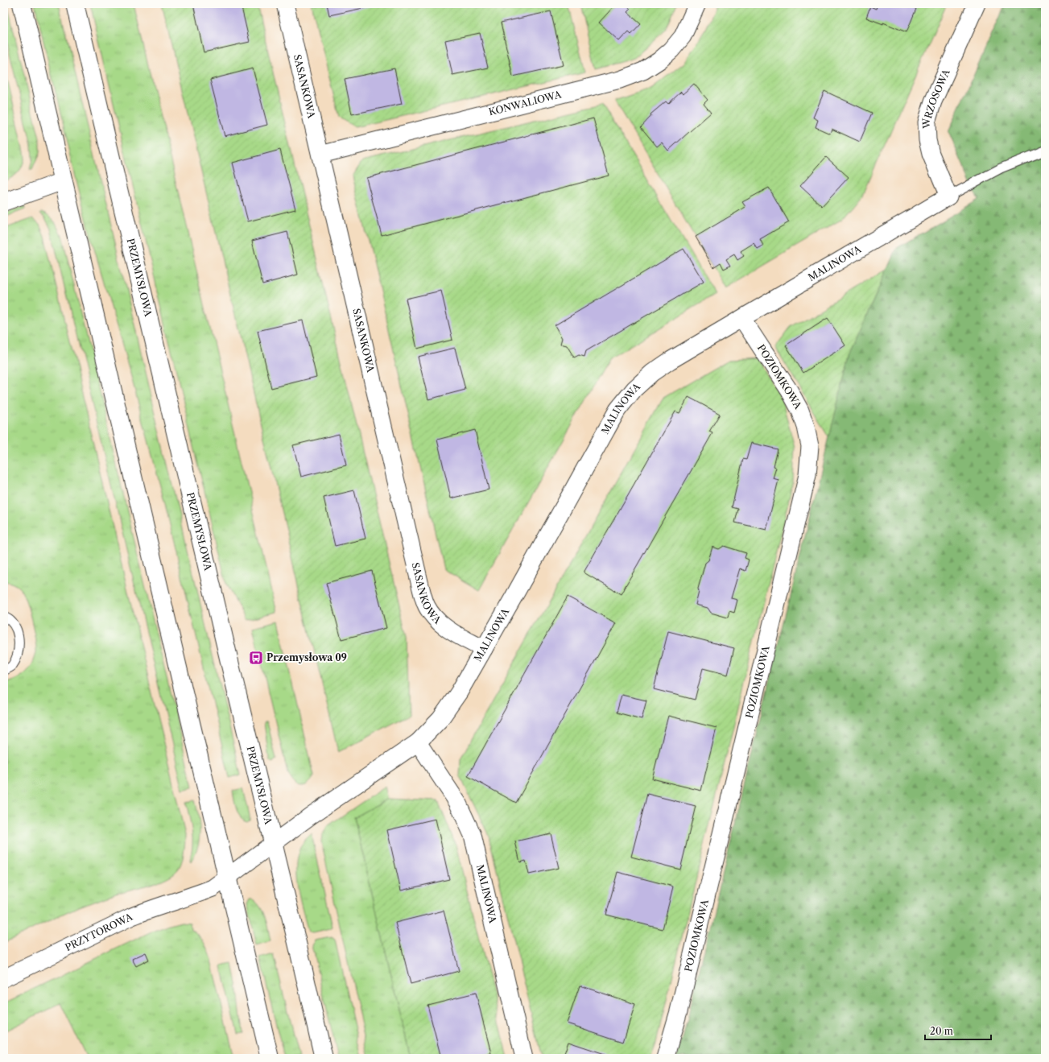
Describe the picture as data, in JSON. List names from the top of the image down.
{
  "streets": {
    "main road": ["PRZEMYSŁOWA"],
    "street": [
      "SASANKOWA",
      "WRZOSOWA",
      "KONWALIOWA",
      "MALINOWA",
      "POZIOMKOWA",
      "PRZYTOROWA"
    ]
  },
  "crossings": [
    ["SASANKOWA", "KONWALIOWA"],
    ["SASANKOWA", "MALINOWA"],
    ["WRZOSOWA", "MALINOWA"],
    ["MALINOWA", "PRZEMYSŁOWA"],
    ["MALINOWA", "POZIOMKOWA"],
    ["MALINOWA", "PRZYTOROWA"],
    ["PRZEMYSŁOWA", "PRZYTOROWA"]
  ],
  "places": {
    "bus stop": ["Przemysłowa 09"]
  },
  "scale_bar": "20 m"
}
